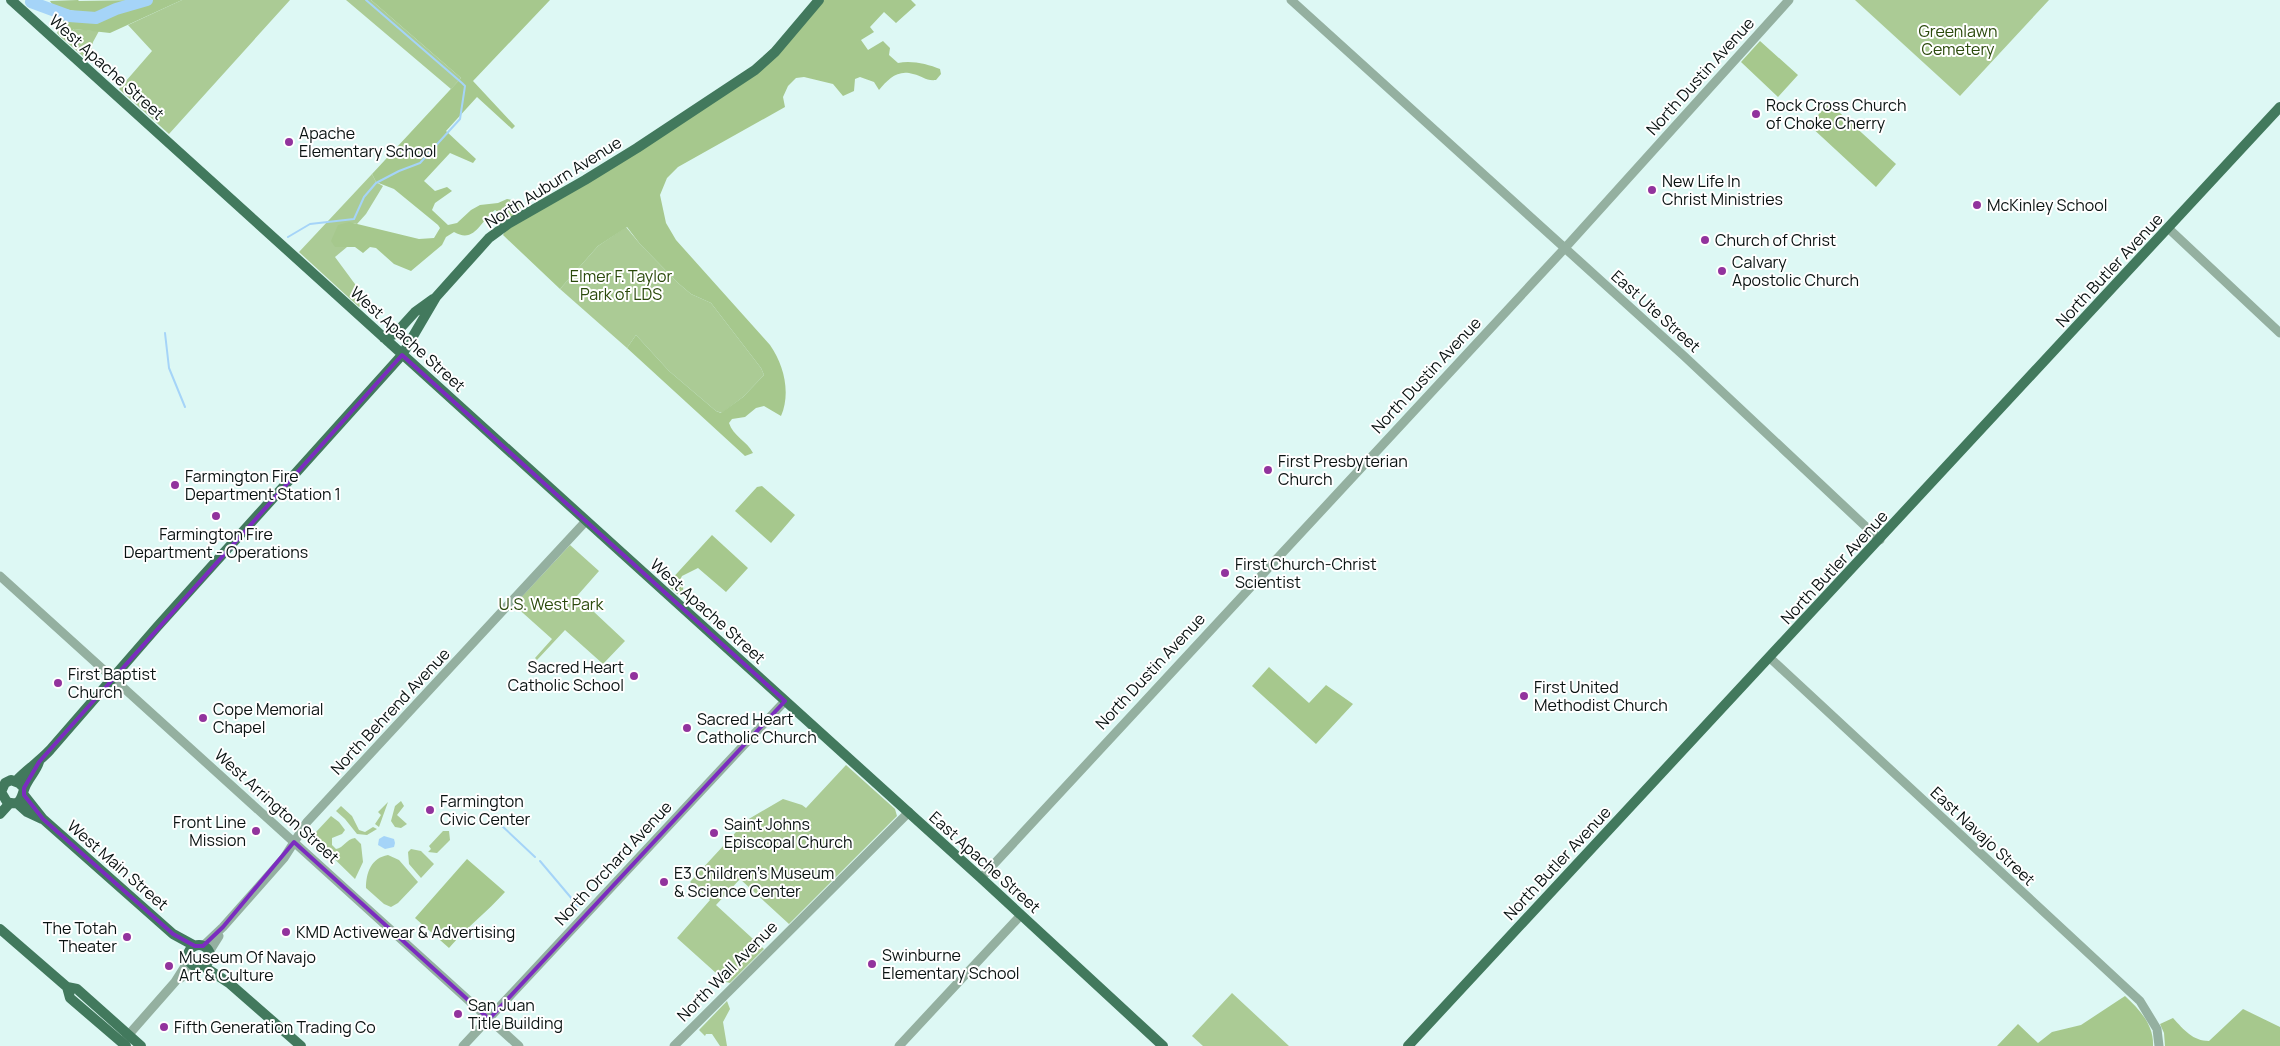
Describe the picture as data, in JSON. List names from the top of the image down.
{
  "streets": {
    "main road": [
      "West Apache Street",
      "North Auburn Avenue",
      "North Butler Avenue",
      "East Apache Street",
      "West Main Street"
    ],
    "street": [
      "North Dustin Avenue",
      "East Ute Street",
      "North Behrend Avenue",
      "West Arrington Street",
      "East Navajo Street",
      "North Orchard Avenue",
      "North Wall Avenue"
    ]
  },
  "crossings": [
    ["West Apache Street", "North Auburn Avenue"],
    ["West Apache Street", "North Behrend Avenue"],
    ["West Apache Street", "East Apache Street"],
    ["West Apache Street", "North Orchard Avenue"],
    ["North Dustin Avenue", "East Ute Street"],
    ["North Dustin Avenue", "East Apache Street"],
    ["North Auburn Avenue", "West Arrington Street"],
    ["North Auburn Avenue", "West Main Street"],
    ["North Butler Avenue", "East Ute Street"],
    ["North Butler Avenue", "East Navajo Street"],
    ["North Behrend Avenue", "West Arrington Street"],
    ["North Behrend Avenue", "West Main Street"],
    ["West Arrington Street", "North Orchard Avenue"],
    ["East Apache Street", "North Orchard Avenue"],
    ["East Apache Street", "North Wall Avenue"]
  ],
  "parks": ["Greenlawn Cemetery", "Elmer F. Taylor Park of LDS", "U.S. West Park"],
  "places": [
    "Rock Cross Church of Choke Cherry",
    "Apache Elementary School",
    "New Life In Christ Ministries",
    "McKinley School",
    "Church of Christ",
    "Calvary Apostolic Church",
    "First Presbyterian Church",
    "Farmington Fire Department Station 1",
    "Farmington Fire Department - Operations",
    "First Church-Christ Scientist",
    "Sacred Heart Catholic School",
    "First Baptist Church",
    "First United Methodist Church",
    "Cope Memorial Chapel",
    "Sacred Heart Catholic Church",
    "Farmington Civic Center",
    "Front Line Mission",
    "Saint Johns Episcopal Church",
    "E3 Children's Museum & Science Center",
    "KMD Activewear & Advertising",
    "The Totah Theater",
    "Swinburne Elementary School",
    "Museum Of Navajo Art & Culture",
    "San Juan Title Building",
    "Fifth Generation Trading Co"
  ]
}
